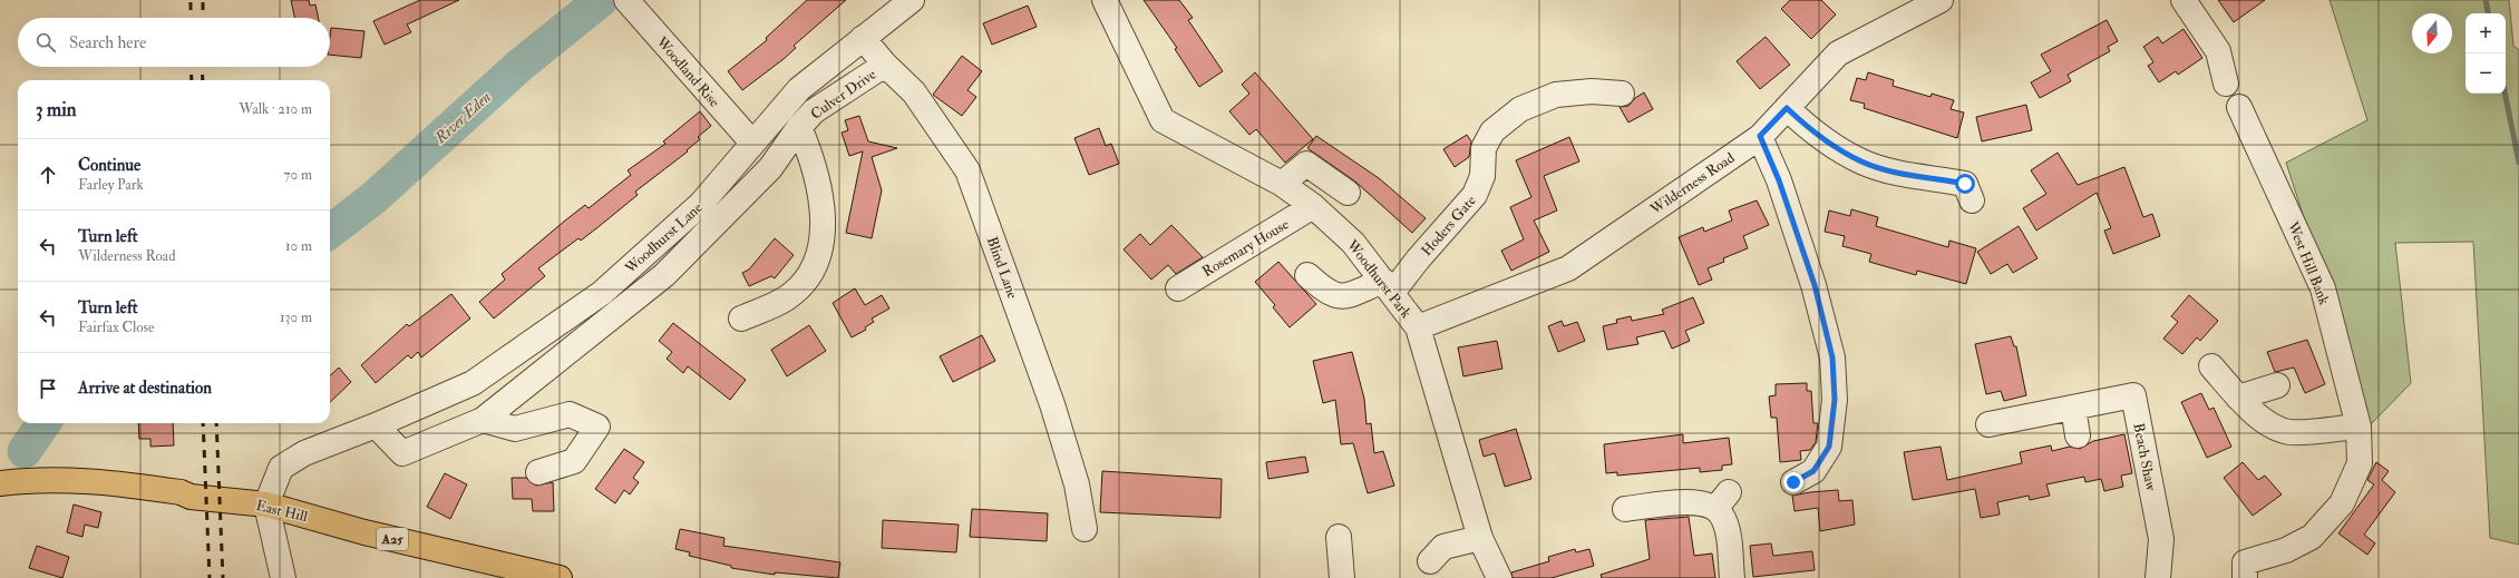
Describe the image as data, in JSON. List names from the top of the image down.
{
  "streets": {
    "main road": ["East Hill", "A25"],
    "street": [
      "Woodland Rise",
      "Culver Drive",
      "Wilderness Road",
      "Hoders Gate",
      "Woodhurst Lane",
      "Rosemary House",
      "West Hill Bank",
      "Blind Lane",
      "Woodhurst Park",
      "Beach Shaw"
    ]
  },
  "crossings": [
    ["Woodland Rise", "Woodhurst Lane"],
    ["Culver Drive", "Woodhurst Lane"],
    ["Culver Drive", "Blind Lane"],
    ["Wilderness Road", "Woodhurst Park"],
    ["Hoders Gate", "Woodhurst Park"],
    ["Woodhurst Lane", "Blind Lane"],
    ["Woodhurst Lane", "East Hill"],
    ["Rosemary House", "Woodhurst Park"]
  ],
  "water": ["River Eden"],
  "north": "bottom",
  "page": {
    "map_buttons": ["+", "−"],
    "search": "Search here",
    "heading": ["3 min", "Walk · 210 m"],
    "list": [
      ["Continue", "Farley Park", "70 m"],
      ["Turn left", "Wilderness Road", "10 m"],
      ["Turn left", "Fairfax Close", "130 m"],
      "Arrive at destination"
    ]
  }
}
